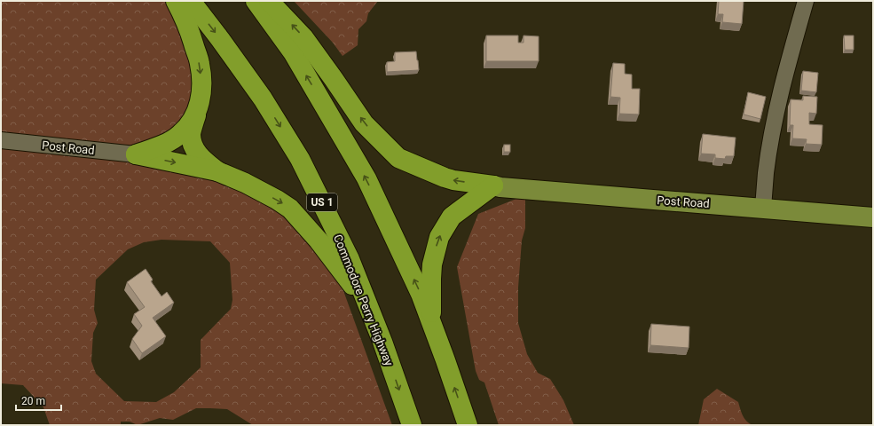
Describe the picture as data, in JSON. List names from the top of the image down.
{
  "streets": {
    "highway": ["US 1", "Commodore Perry Highway"],
    "main road": ["Post Road"]
  },
  "scale_bar": "20 m"
}
